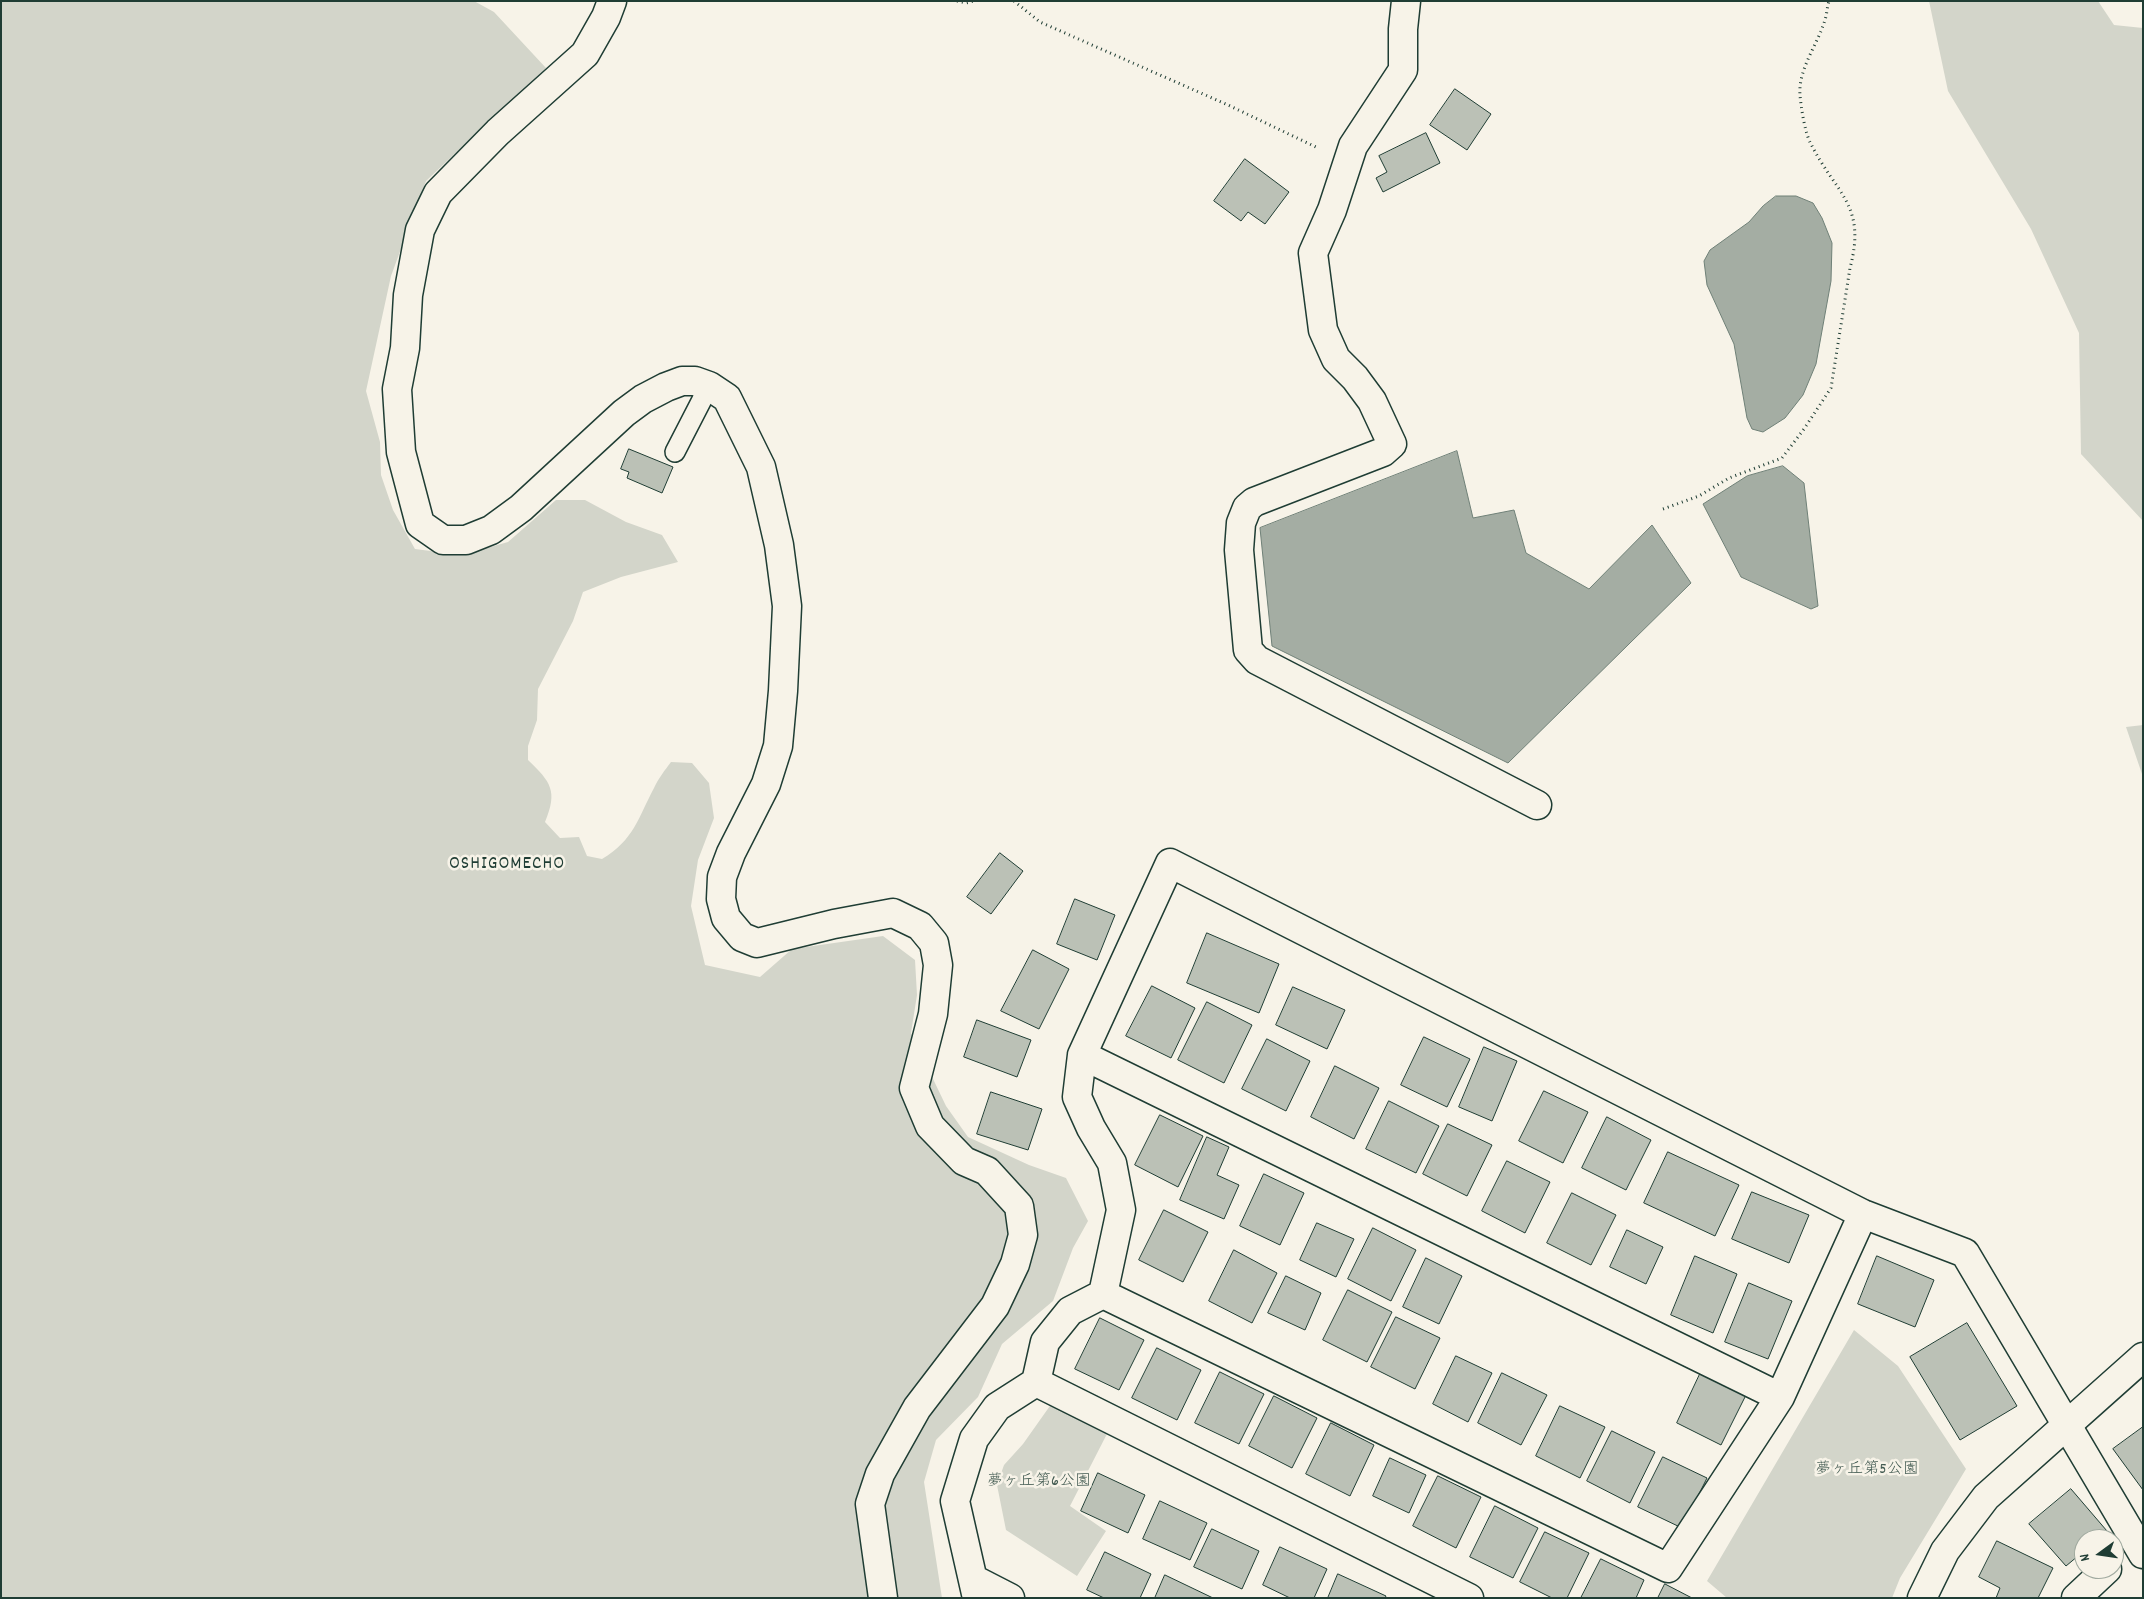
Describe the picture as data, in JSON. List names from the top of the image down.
{
  "districts": ["OSHIGOMECHO"],
  "parks": ["夢ヶ丘第5公園", "夢ヶ丘第6公園"],
  "north": "left"
}
